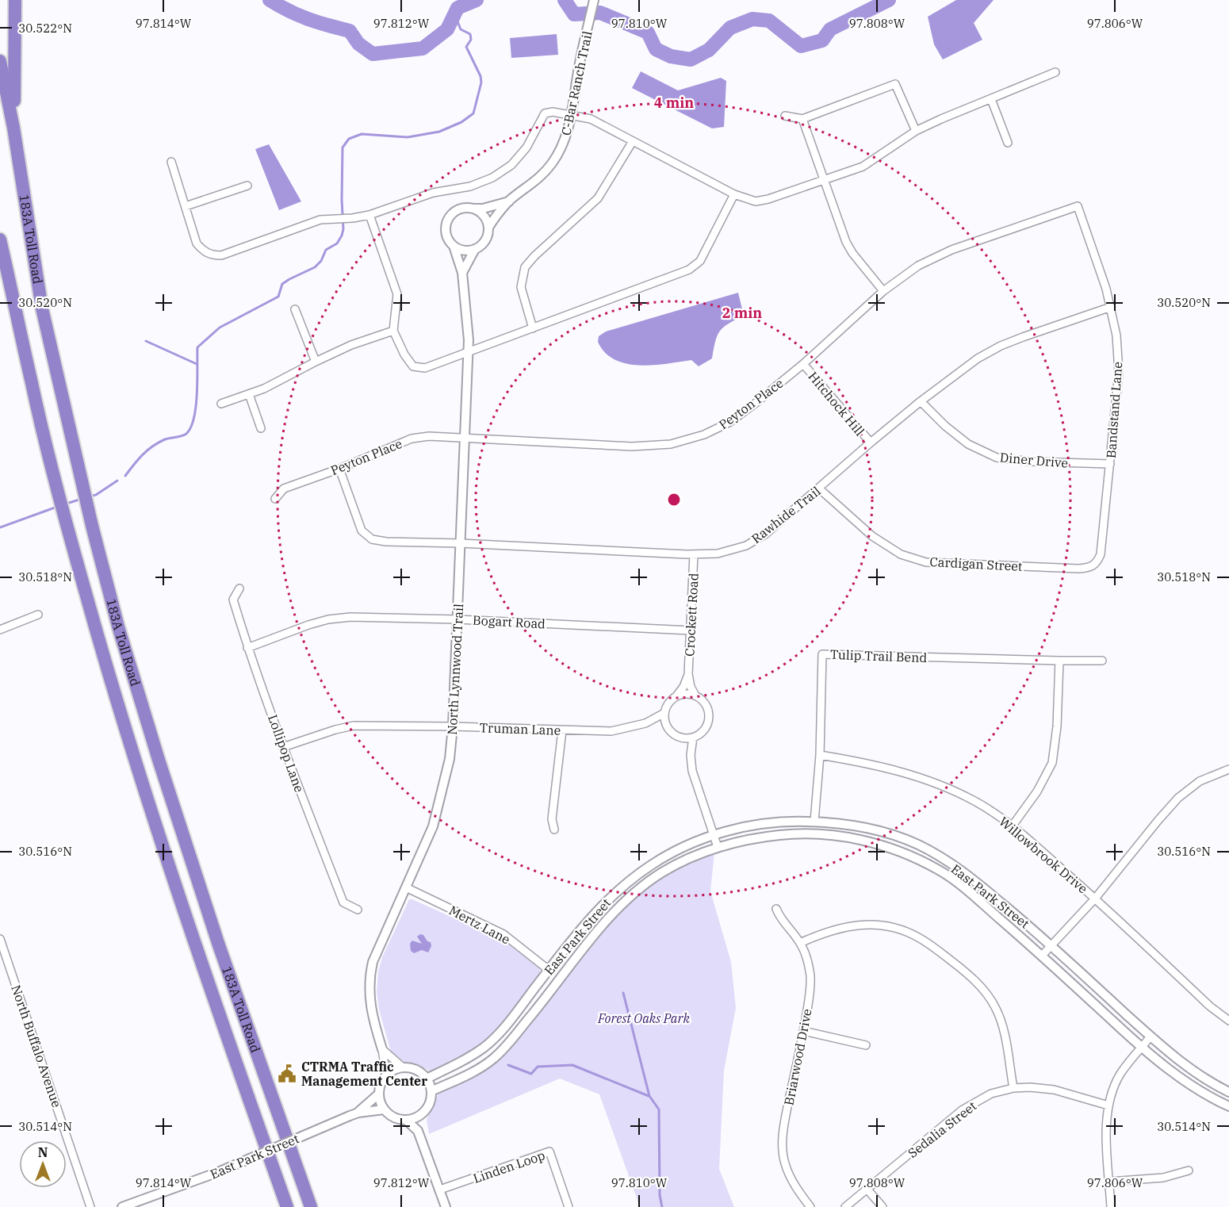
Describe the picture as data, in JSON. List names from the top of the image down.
{
  "streets": {
    "highway": ["183A Toll Road"],
    "street": [
      "C-Bar Ranch Trail",
      "Peyton Place",
      "Hitchock Hill",
      "Bandstand Lane",
      "Diner Drive",
      "Rawhide Trail",
      "Cardigan Street",
      "Crockett Road",
      "Bogart Road",
      "Tulip Trail Bend",
      "North Lynnwood Trail",
      "Truman Lane",
      "Lollipop Lane",
      "Willowbrook Drive",
      "East Park Street",
      "Mertz Lane",
      "North Buffalo Avenue",
      "Briarwood Drive",
      "Sedalia Street",
      "Linden Loop"
    ]
  },
  "crossings": [
    ["C-Bar Ranch Trail", "North Lynnwood Trail"],
    ["Peyton Place", "Hitchock Hill"],
    ["Peyton Place", "Bandstand Lane"],
    ["Peyton Place", "Rawhide Trail"],
    ["Peyton Place", "North Lynnwood Trail"],
    ["Hitchock Hill", "Rawhide Trail"],
    ["Bandstand Lane", "Diner Drive"],
    ["Bandstand Lane", "Rawhide Trail"],
    ["Bandstand Lane", "Cardigan Street"],
    ["Diner Drive", "Rawhide Trail"],
    ["Rawhide Trail", "Cardigan Street"],
    ["Rawhide Trail", "Crockett Road"],
    ["Rawhide Trail", "North Lynnwood Trail"],
    ["Crockett Road", "Bogart Road"],
    ["Crockett Road", "Truman Lane"],
    ["Bogart Road", "North Lynnwood Trail"],
    ["Bogart Road", "Lollipop Lane"],
    ["Tulip Trail Bend", "Willowbrook Drive"],
    ["Tulip Trail Bend", "East Park Street"],
    ["North Lynnwood Trail", "Truman Lane"],
    ["North Lynnwood Trail", "East Park Street"],
    ["North Lynnwood Trail", "Mertz Lane"],
    ["Truman Lane", "Lollipop Lane"],
    ["East Park Street", "Mertz Lane"]
  ],
  "parks": ["Forest Oaks Park"],
  "places": {
    "public building": ["CTRMA Traffic Management Center"]
  },
  "north": "top",
  "coordinates": [
    "97.814°W",
    "97.812°W",
    "97.810°W",
    "97.808°W",
    "97.806°W",
    "30.522°N",
    "30.520°N",
    "30.518°N",
    "30.516°N",
    "30.514°N"
  ],
  "rings": ["4 min", "2 min"]
}
